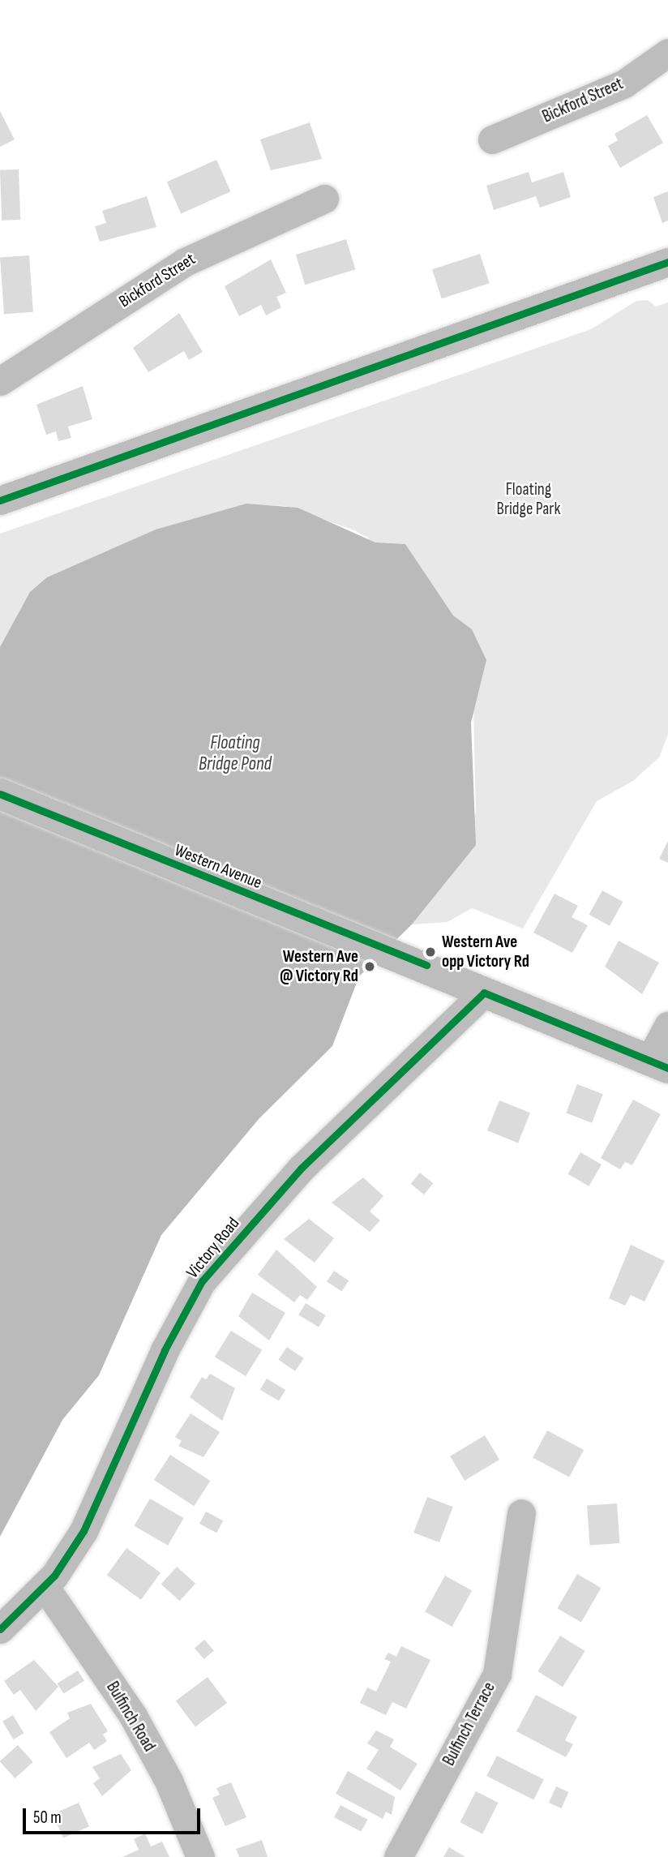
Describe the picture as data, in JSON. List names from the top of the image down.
{
  "streets": {
    "main road": ["Western Avenue"],
    "street": [
      "Bickford Street",
      "Victory Road",
      "Bulfinch Road",
      "Bulfinch Terrace"
    ]
  },
  "crossings": [
    ["Western Avenue", "Victory Road"],
    ["Victory Road", "Bulfinch Road"]
  ],
  "water": ["Floating Bridge Pond"],
  "parks": ["Floating Bridge Park"],
  "places": ["Western Ave opp Victory Rd", "Western Ave @ Victory Rd"],
  "scale_bar": "50 m"
}
